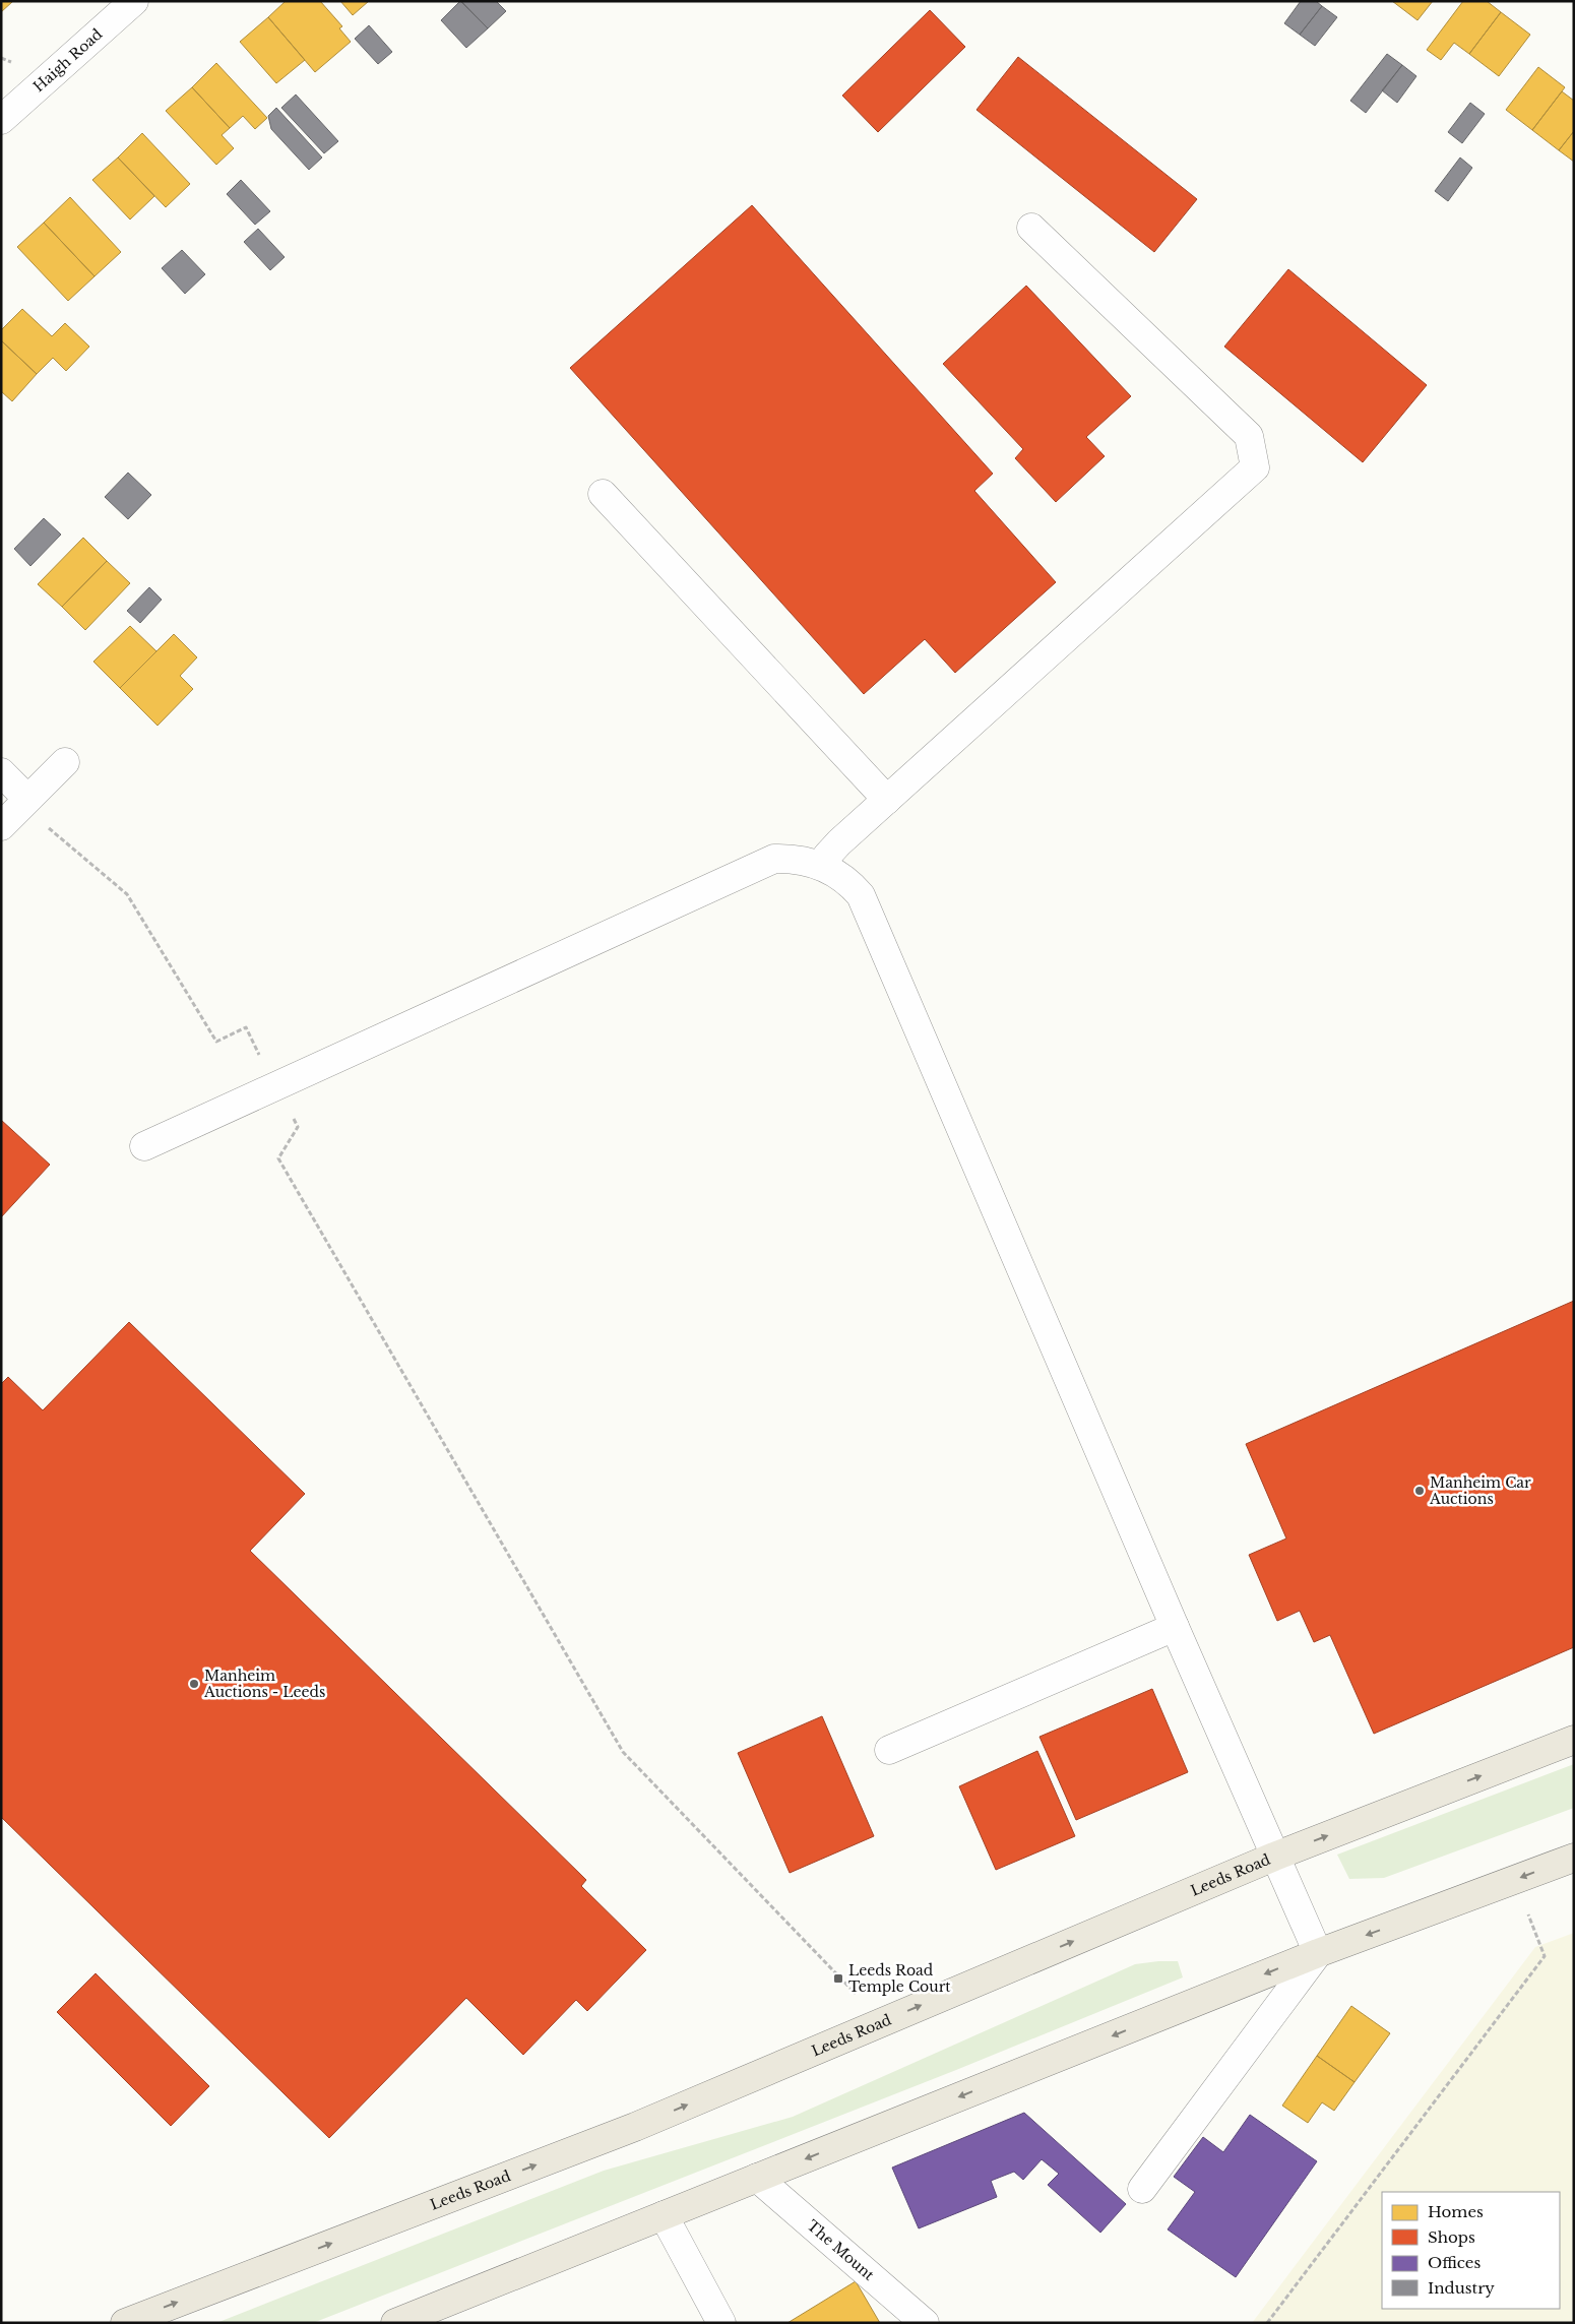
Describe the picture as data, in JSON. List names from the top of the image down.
{
  "streets": {
    "main road": ["Leeds Road"],
    "street": ["Haigh Road", "The Mount"]
  },
  "places": {
    "other": ["Manheim Car Auctions", "Manheim Auctions - Leeds"],
    "transit": ["Leeds Road Temple Court"]
  },
  "legend": [
    "Homes",
    "Shops",
    "Offices",
    "Industry"
  ]
}
